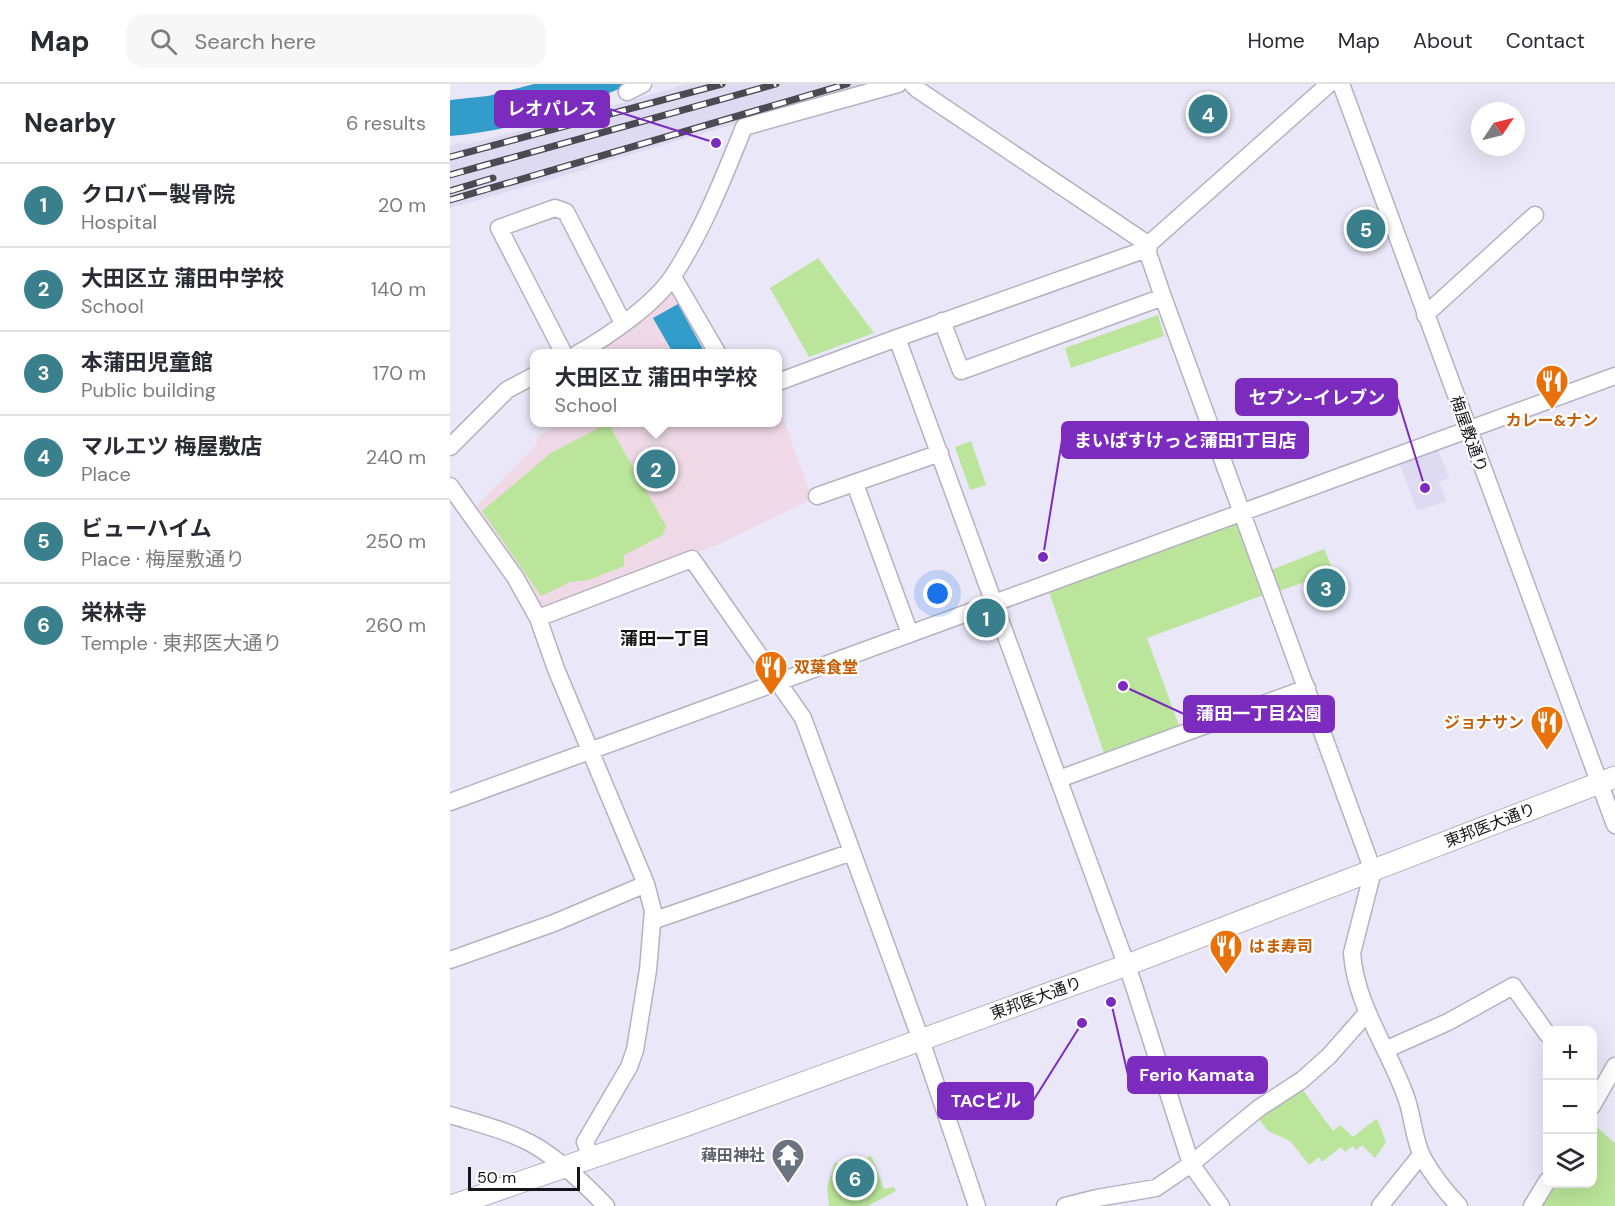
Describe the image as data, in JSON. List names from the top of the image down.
{
  "streets": {
    "main road": ["東邦医大通り"],
    "street": ["梅屋敷通り"]
  },
  "crossings": [
    ["梅屋敷通り", "東邦医大通り"]
  ],
  "districts": ["蒲田一丁目"],
  "places": {
    "other": [
      "レオパレス",
      "セブン-イレブン",
      "まいばすけっと蒲田1丁目店",
      "蒲田一丁目公園",
      "Ferio Kamata",
      "TACビル"
    ],
    "restaurant": [
      "カレー&ナン",
      "双葉食堂",
      "ジョナサン",
      "はま寿司"
    ],
    "temple": ["薭田神社"]
  },
  "scale_bar": "50 m",
  "north": "top right",
  "page": {
    "header": "Map",
    "search": "Search here",
    "nav": [
      "Home",
      "Map",
      "About",
      "Contact"
    ],
    "heading": ["Nearby", "6 results"],
    "pins": [
      "4",
      "5",
      "2",
      "3",
      "1",
      "6"
    ],
    "list": [
      {
        "mark": "1",
        "name": "クロバー製骨院",
        "note": "Hospital",
        "value": "20 m"
      },
      {
        "mark": "2",
        "name": "大田区立 蒲田中学校",
        "note": "School",
        "value": "140 m"
      },
      {
        "mark": "3",
        "name": "本蒲田児童館",
        "note": "Public building",
        "value": "170 m"
      },
      {
        "mark": "4",
        "name": "マルエツ 梅屋敷店",
        "note": "Place",
        "value": "240 m"
      },
      {
        "mark": "5",
        "name": "ビューハイム",
        "note": "Place · 梅屋敷通り",
        "value": "250 m"
      },
      {
        "mark": "6",
        "name": "栄林寺",
        "note": "Temple · 東邦医大通り",
        "value": "260 m"
      }
    ],
    "popup": ["大田区立 蒲田中学校", "School"],
    "map_buttons": ["+", "−"],
    "scale": "50 m"
  }
}
